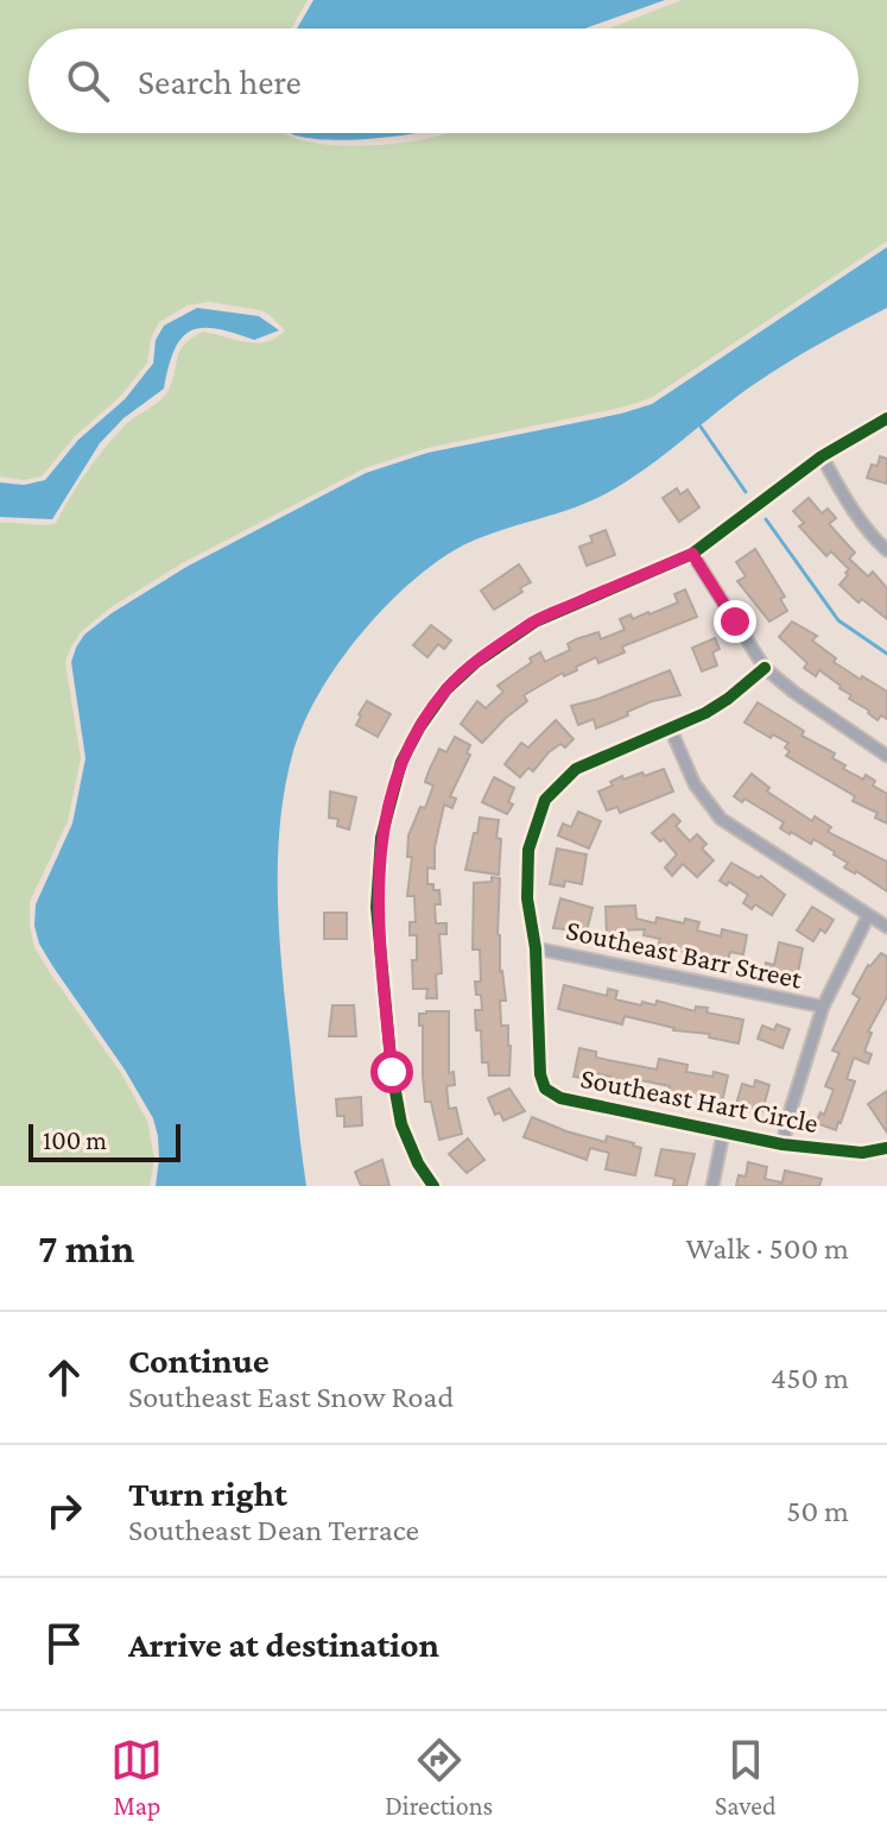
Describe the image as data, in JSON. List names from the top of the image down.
{
  "streets": {
    "street": ["Southeast Barr Street", "Southeast Hart Circle"]
  },
  "crossings": [
    ["Southeast Barr Street", "Southeast Hart Circle"]
  ],
  "scale_bar": "100 m",
  "page": {
    "search": "Search here",
    "scale": "100 m",
    "heading": ["7 min", "Walk · 500 m"],
    "list": [
      ["Continue", "Southeast East Snow Road", "450 m"],
      ["Turn right", "Southeast Dean Terrace", "50 m"],
      "Arrive at destination"
    ],
    "nav": ["Map", "Directions", "Saved"]
  }
}
